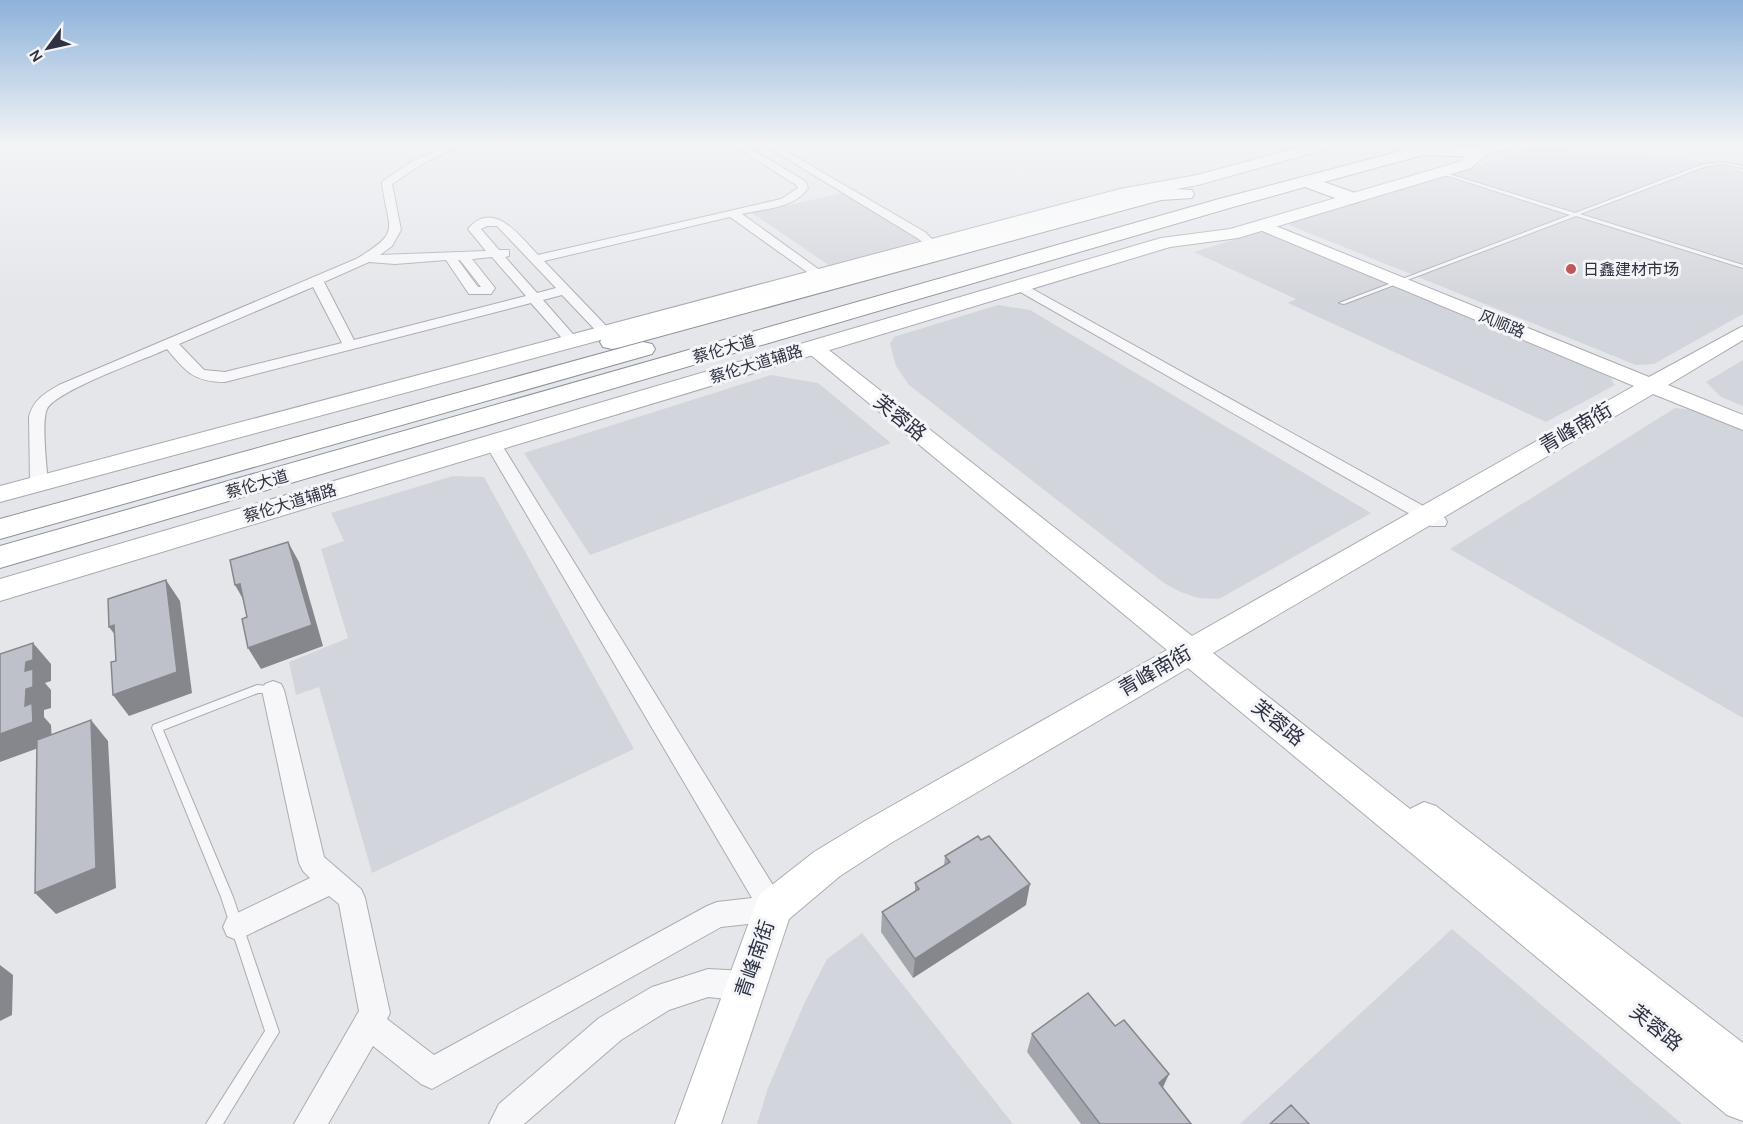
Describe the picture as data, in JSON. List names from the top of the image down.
{
  "streets": {
    "highway": ["蔡伦大道"],
    "main road": ["蔡伦大道辅路"],
    "street": ["风顺路", "芙蓉路", "青峰南街"]
  },
  "crossings": [
    ["风顺路", "青峰南街"],
    ["芙蓉路", "青峰南街"]
  ],
  "places": ["日鑫建材市场"],
  "north": "bottom left"
}
